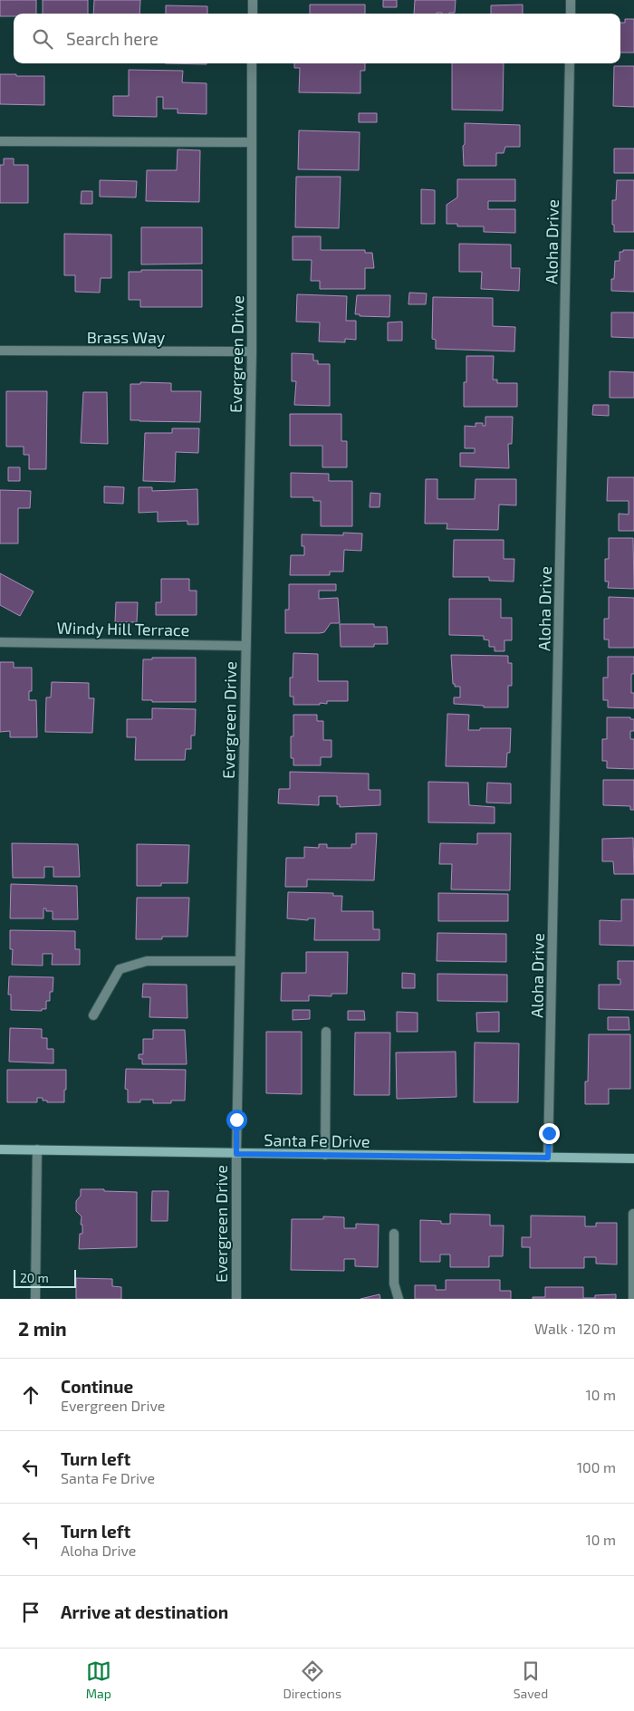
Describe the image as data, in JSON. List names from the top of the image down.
{
  "streets": {
    "main road": ["Santa Fe Drive"],
    "street": [
      "Aloha Drive",
      "Brass Way",
      "Evergreen Drive",
      "Windy Hill Terrace"
    ]
  },
  "crossings": [
    ["Aloha Drive", "Santa Fe Drive"],
    ["Brass Way", "Evergreen Drive"],
    ["Evergreen Drive", "Windy Hill Terrace"],
    ["Evergreen Drive", "Santa Fe Drive"]
  ],
  "scale_bar": "20 m",
  "page": {
    "search": "Search here",
    "scale": "20 m",
    "heading": ["2 min", "Walk · 120 m"],
    "list": [
      ["Continue", "Evergreen Drive", "10 m"],
      ["Turn left", "Santa Fe Drive", "100 m"],
      ["Turn left", "Aloha Drive", "10 m"],
      "Arrive at destination"
    ],
    "nav": ["Map", "Directions", "Saved"]
  }
}
